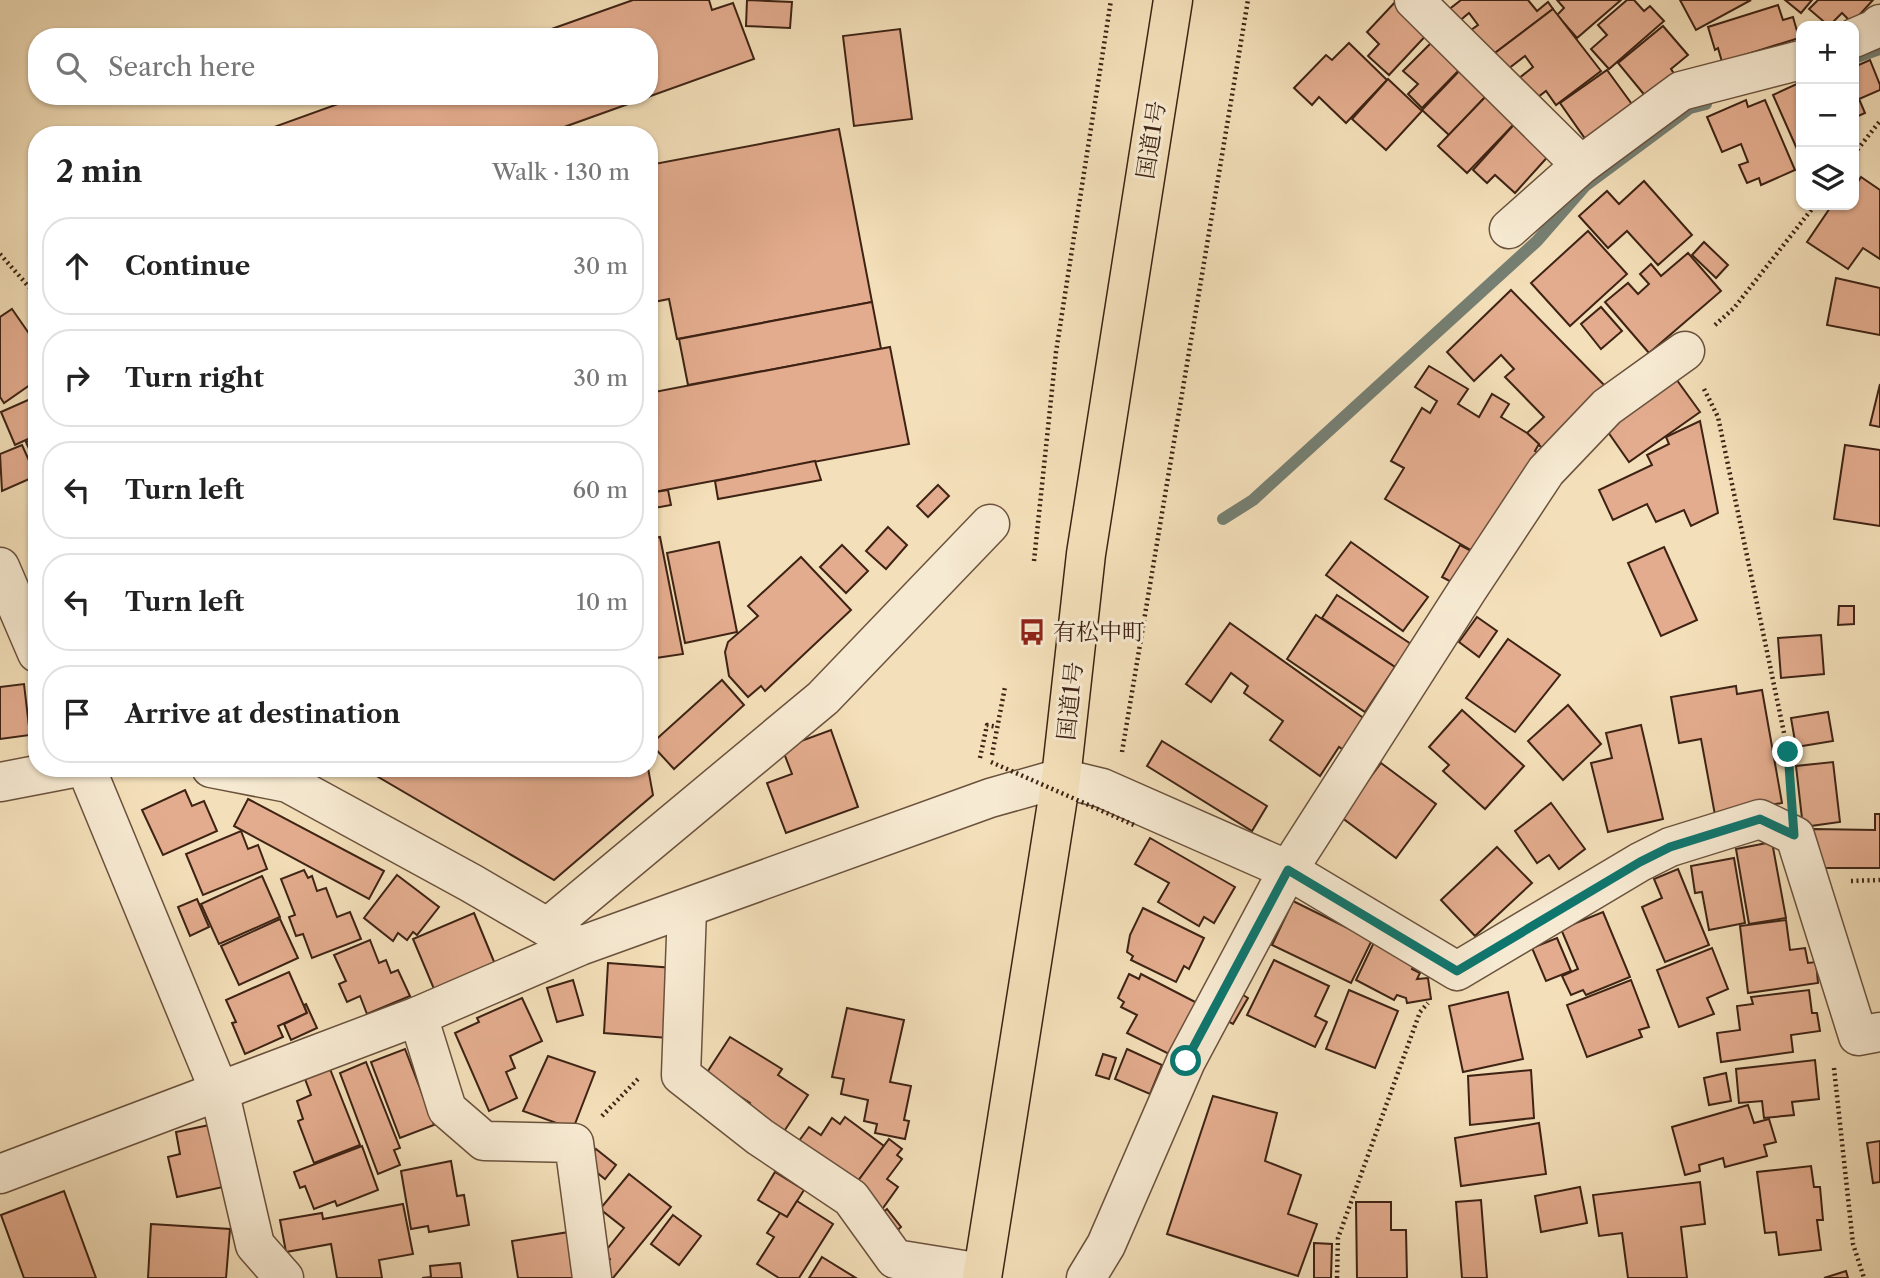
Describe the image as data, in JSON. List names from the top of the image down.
{
  "streets": {
    "highway": ["国道1号"]
  },
  "places": {
    "bus stop": ["有松中町"]
  },
  "page": {
    "map_buttons": ["+", "−"],
    "search": "Search here",
    "heading": ["2 min", "Walk · 130 m"],
    "list": [
      ["Continue", "30 m"],
      ["Turn right", "30 m"],
      ["Turn left", "60 m"],
      ["Turn left", "10 m"],
      "Arrive at destination"
    ]
  }
}
